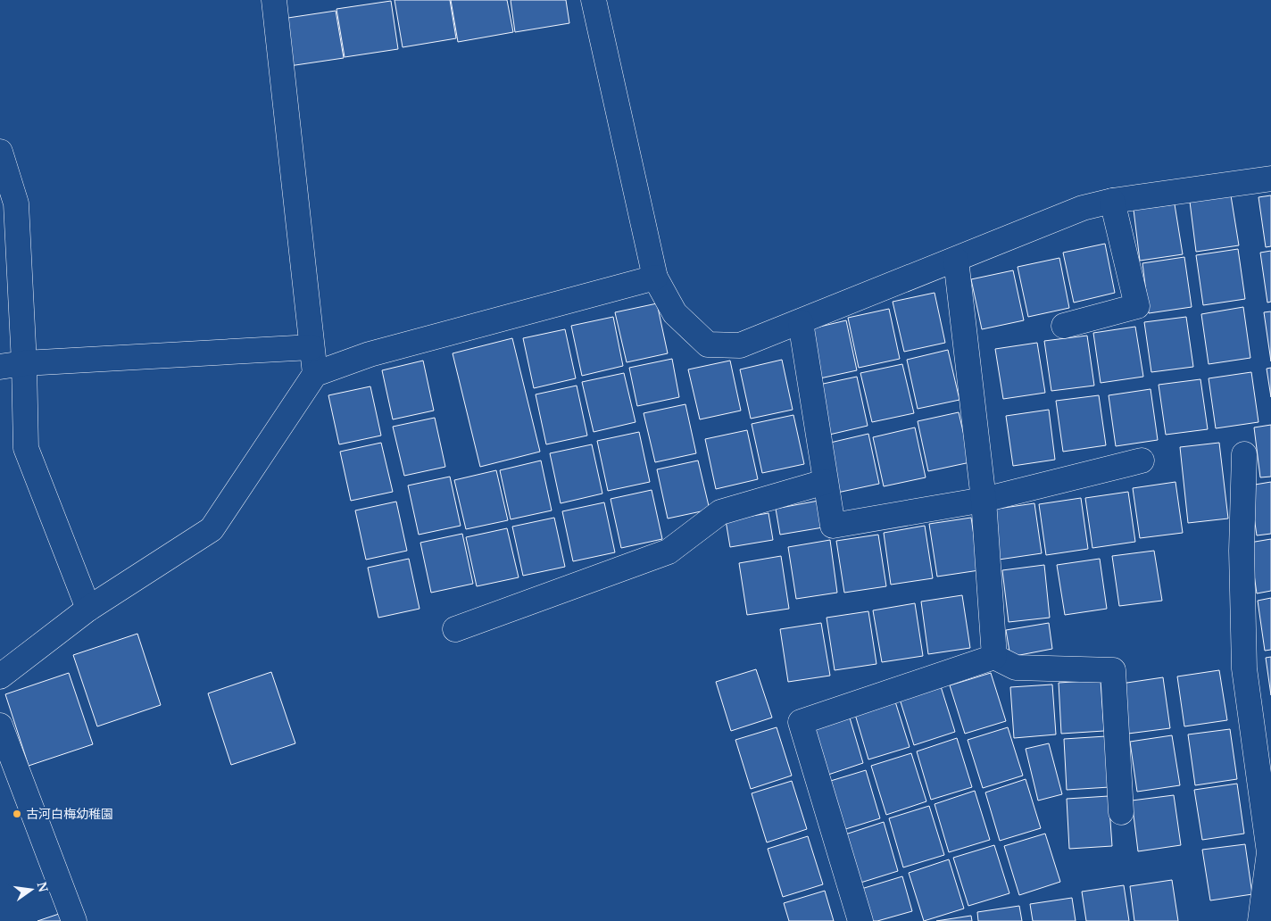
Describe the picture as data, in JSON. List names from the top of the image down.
{
  "places": ["古河白梅幼稚園"],
  "north": "right"
}
